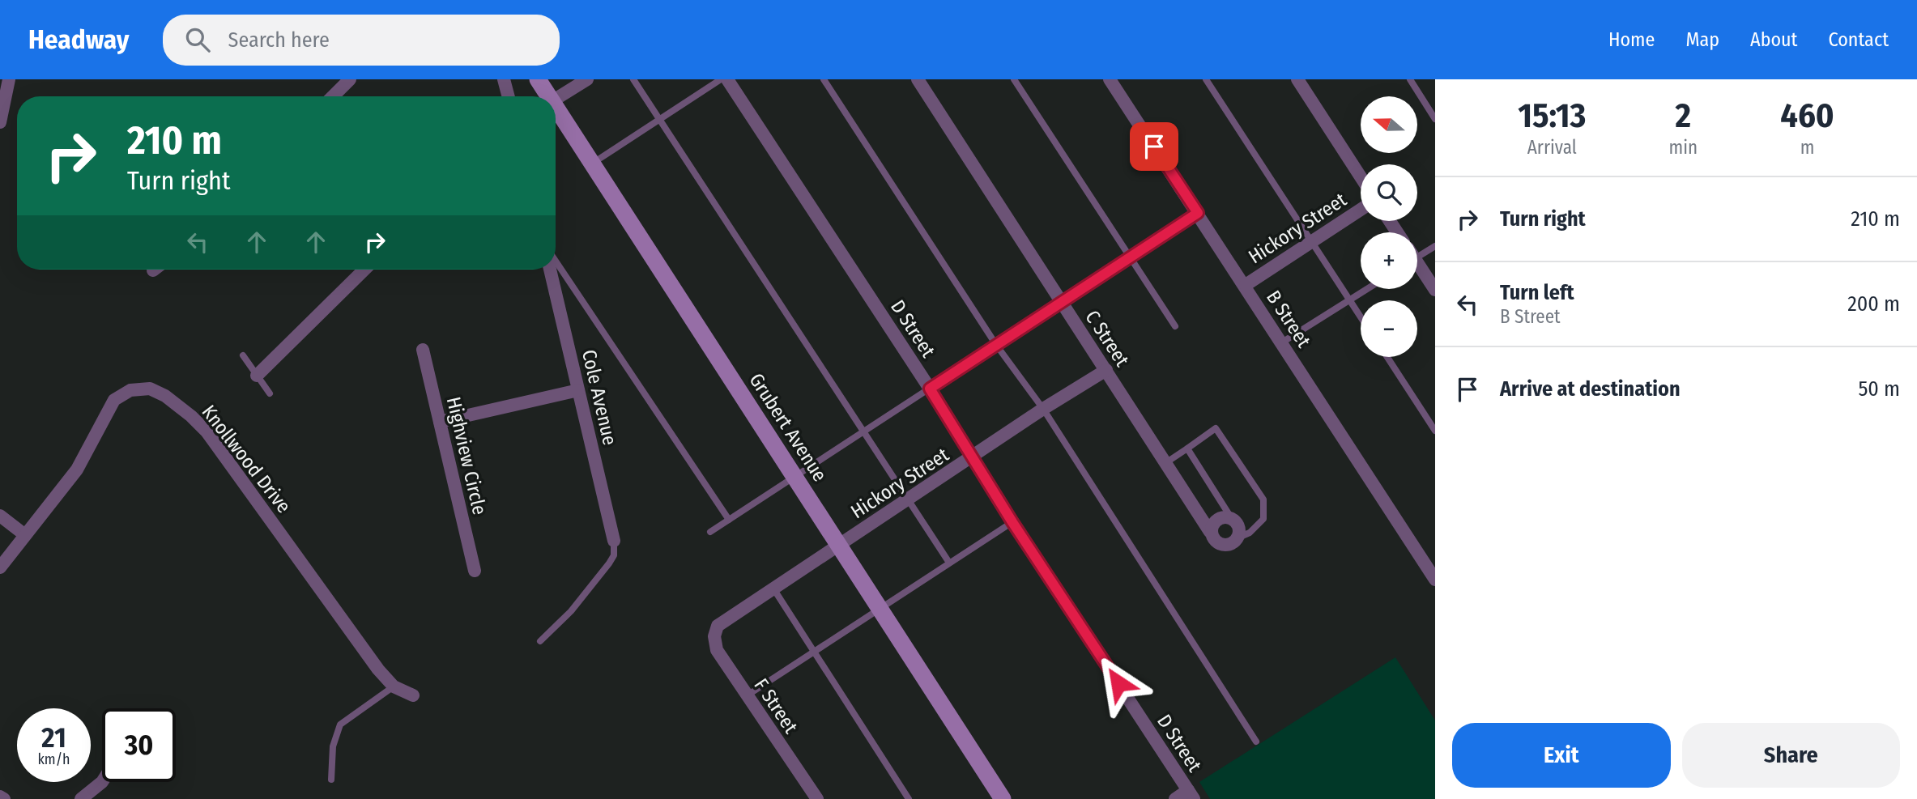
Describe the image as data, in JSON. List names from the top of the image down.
{
  "streets": {
    "street": [
      "Hickory Street",
      "B Street",
      "D Street",
      "C Street",
      "Cole Avenue",
      "Grubert Avenue",
      "Highview Circle",
      "Knollwood Drive",
      "F Street"
    ]
  },
  "crossings": [
    ["Hickory Street", "B Street"],
    ["Hickory Street", "D Street"],
    ["Hickory Street", "C Street"],
    ["Hickory Street", "Grubert Avenue"],
    ["Hickory Street", "F Street"]
  ],
  "north": "left",
  "page": {
    "header": "Headway",
    "search": "Search here",
    "nav": [
      "Home",
      "Map",
      "About",
      "Contact"
    ],
    "eta": [
      "15:13",
      "Arrival",
      "2",
      "min",
      "460",
      "m"
    ],
    "map_buttons": ["+", "−"],
    "turn": ["210 m", "Turn right"],
    "list": [
      {
        "name": "Turn right",
        "value": "210 m"
      },
      {
        "name": "Turn left",
        "note": "B Street",
        "value": "200 m"
      },
      {
        "name": "Arrive at destination",
        "value": "50 m"
      }
    ],
    "speed": "21 km/h",
    "limit": "30",
    "buttons": ["Exit", "Share"]
  }
}
